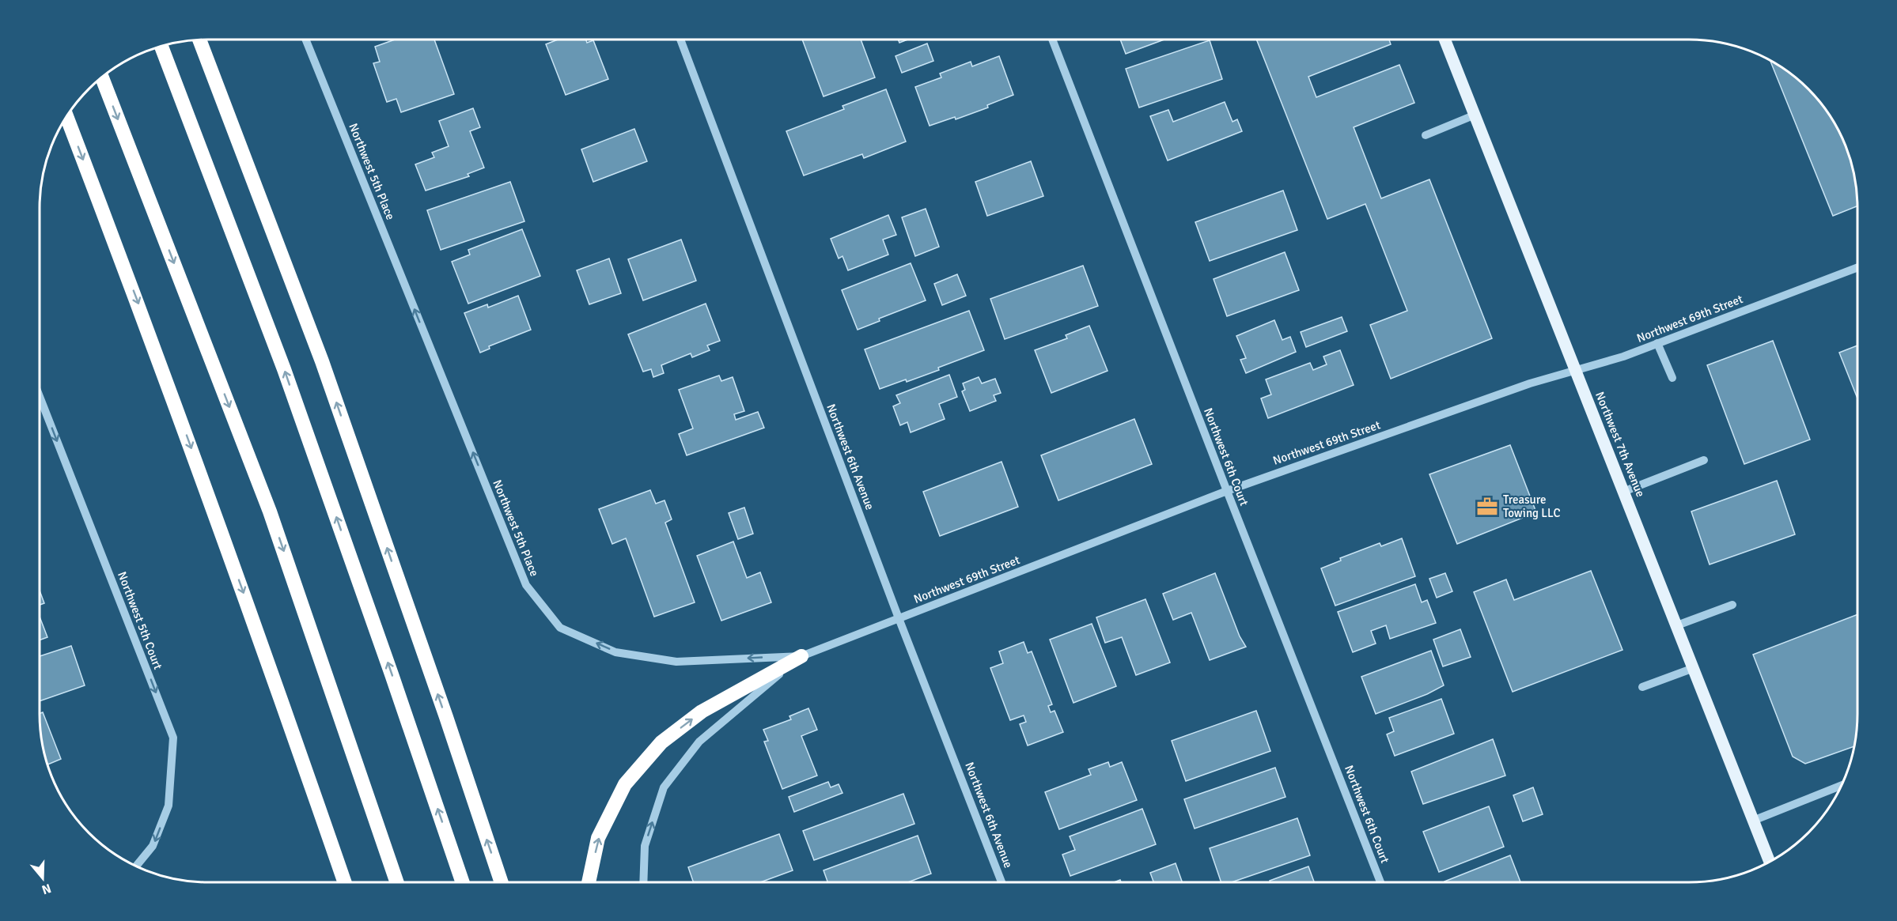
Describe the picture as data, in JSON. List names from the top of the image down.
{
  "streets": {
    "main road": ["Northwest 7th Avenue"],
    "street": [
      "Northwest 5th Place",
      "Northwest 69th Street",
      "Northwest 6th Avenue",
      "Northwest 6th Court",
      "Northwest 5th Court"
    ]
  },
  "crossings": [
    ["Northwest 5th Place", "Northwest 69th Street"],
    ["Northwest 69th Street", "Northwest 7th Avenue"],
    ["Northwest 69th Street", "Northwest 6th Avenue"],
    ["Northwest 69th Street", "Northwest 6th Court"]
  ],
  "one_way": ["Northwest 5th Place", "Northwest 5th Court"],
  "places": {
    "office": ["Treasure Towing LLC"]
  },
  "north": "bottom"
}
